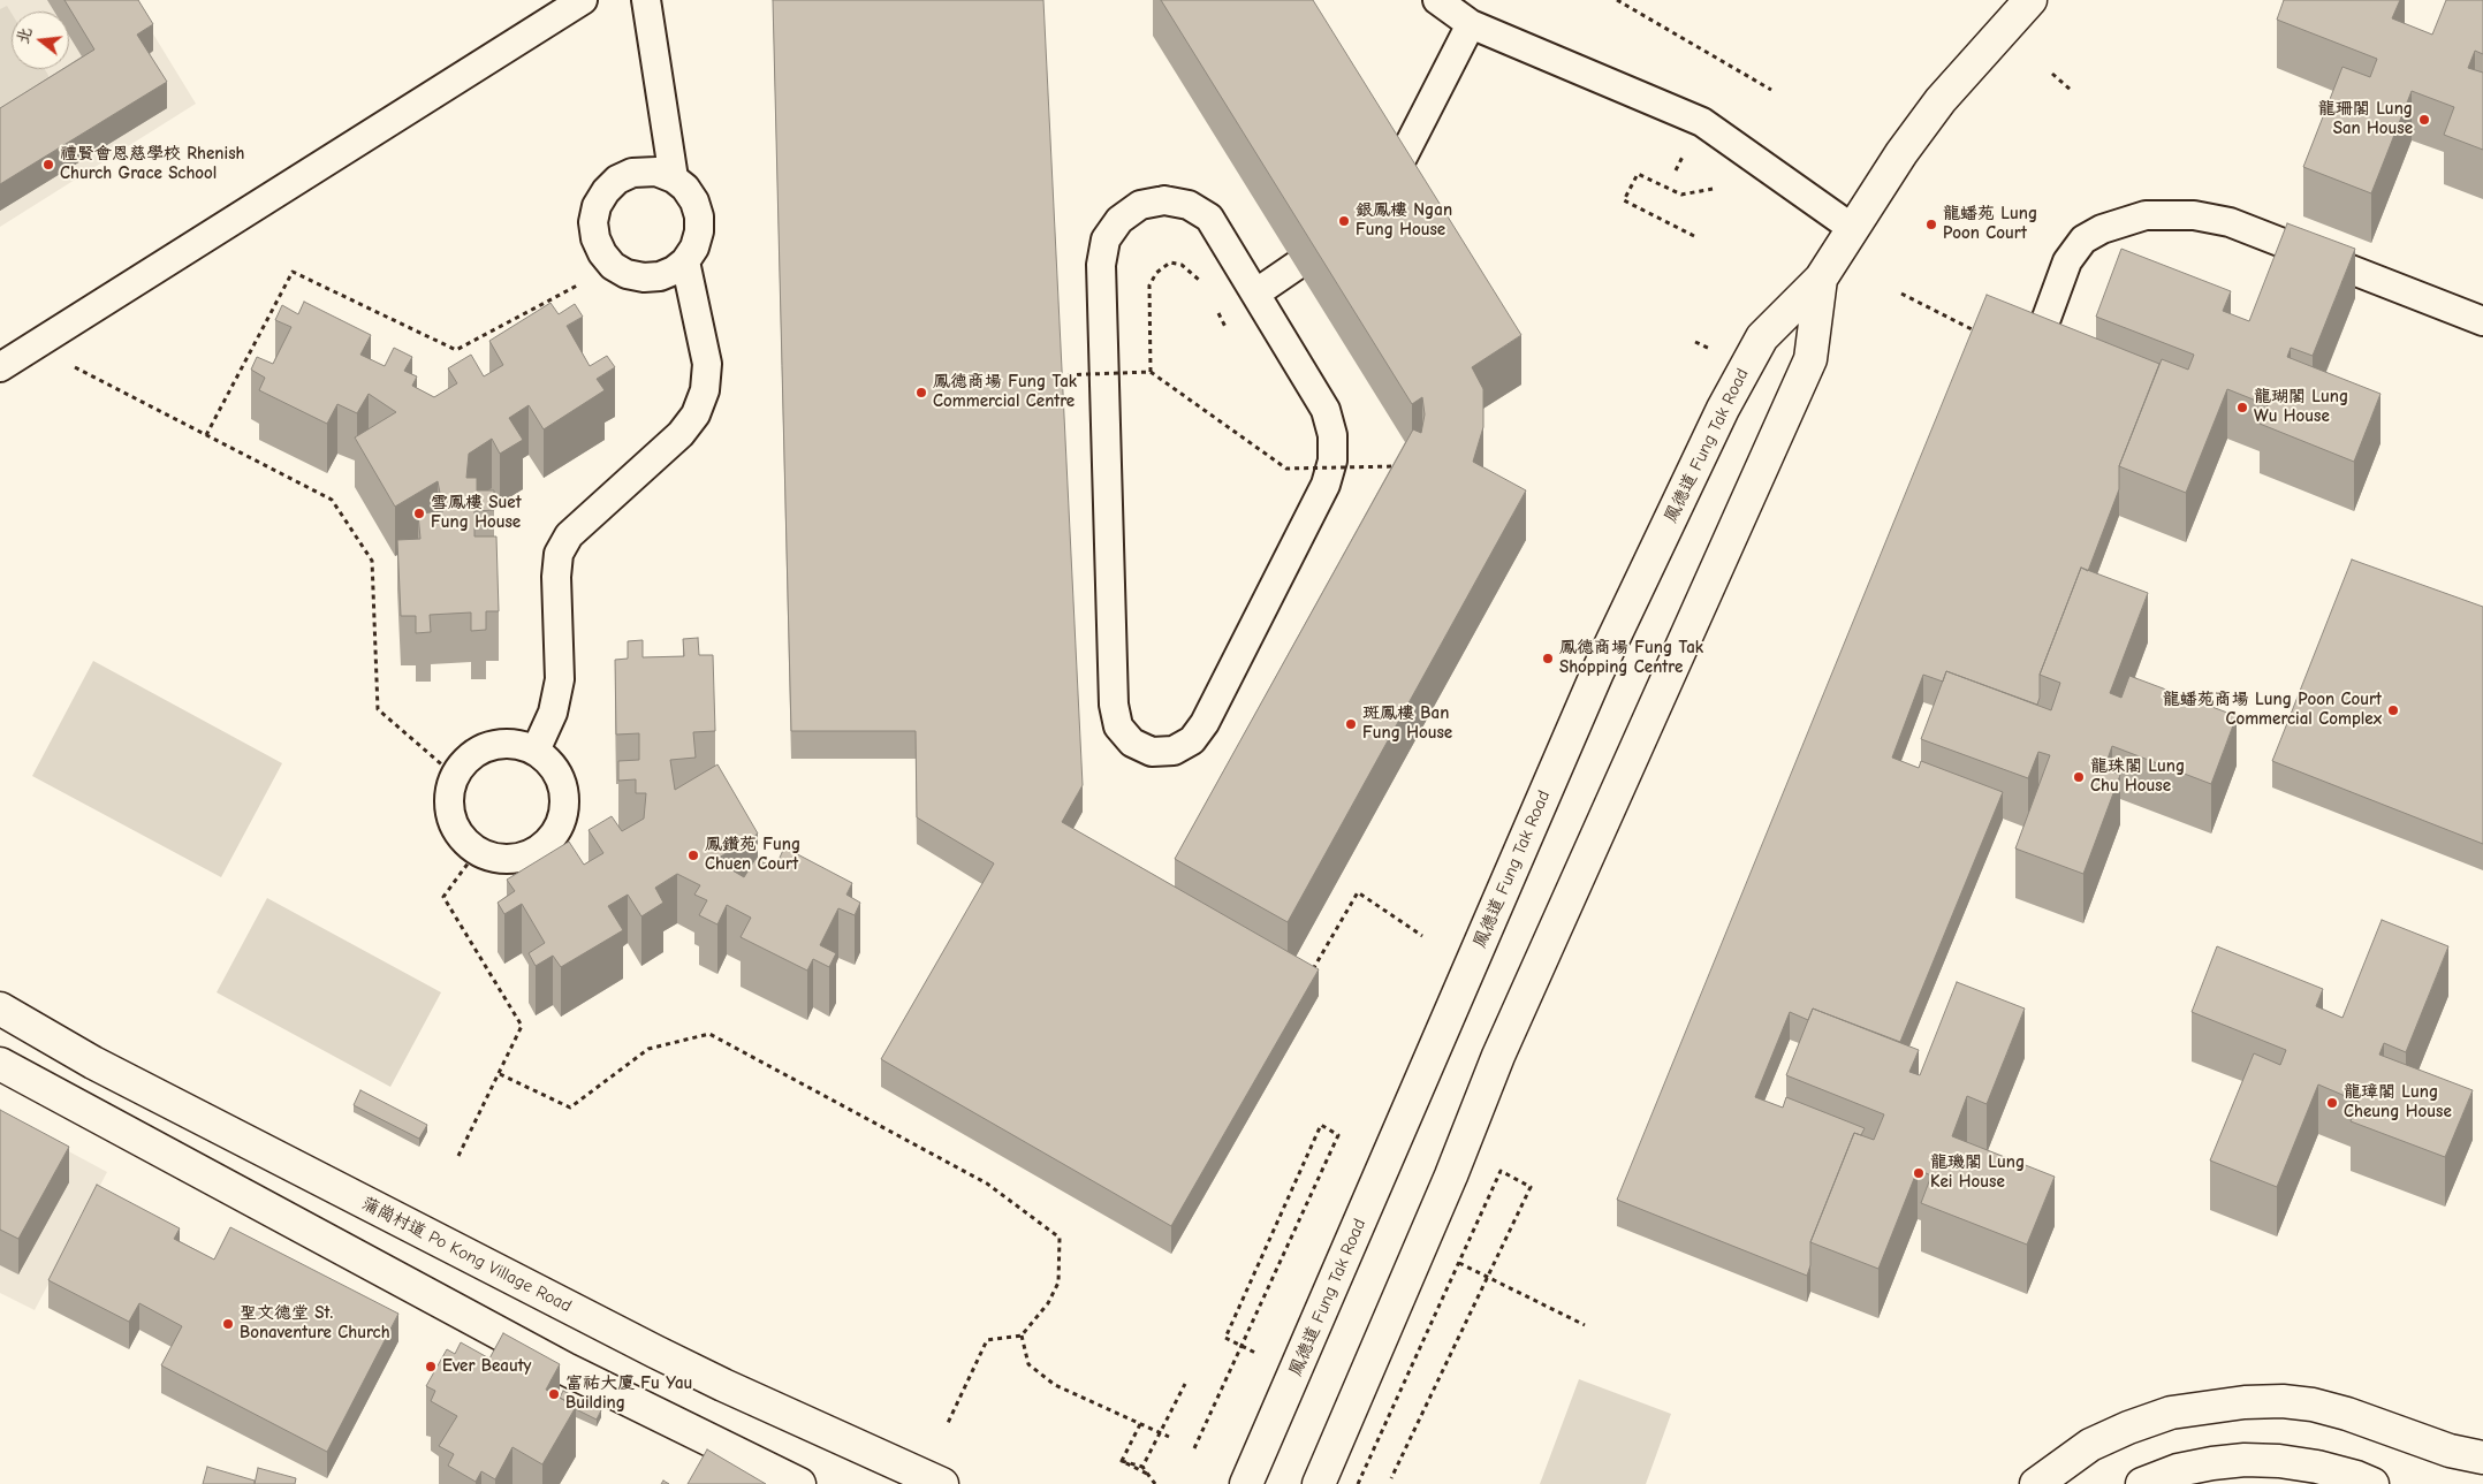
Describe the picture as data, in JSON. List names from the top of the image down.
{
  "streets": {
    "main road": ["鳳德道 Fung Tak Road", "蒲崗村道 Po Kong Village Road"]
  },
  "places": [
    "龍珊閣 Lung San House",
    "禮賢會恩慈學校 Rhenish Church Grace School",
    "銀鳳樓 Ngan Fung House",
    "龍蟠苑 Lung Poon Court",
    "鳳德商場 Fung Tak Commercial Centre",
    "龍瑚閣 Lung Wu House",
    "雪鳳樓 Suet Fung House",
    "鳳德商場 Fung Tak Shopping Centre",
    "龍蟠苑商場 Lung Poon Court Commercial Complex",
    "斑鳳樓 Ban Fung House",
    "龍珠閣 Lung Chu House",
    "鳳鑽苑 Fung Chuen Court",
    "龍璋閣 Lung Cheung House",
    "龍璣閣 Lung Kei House",
    "聖文德堂 St. Bonaventure Church",
    "Ever Beauty",
    "富祐大廈 Fu Yau Building"
  ],
  "north": "left"
}
